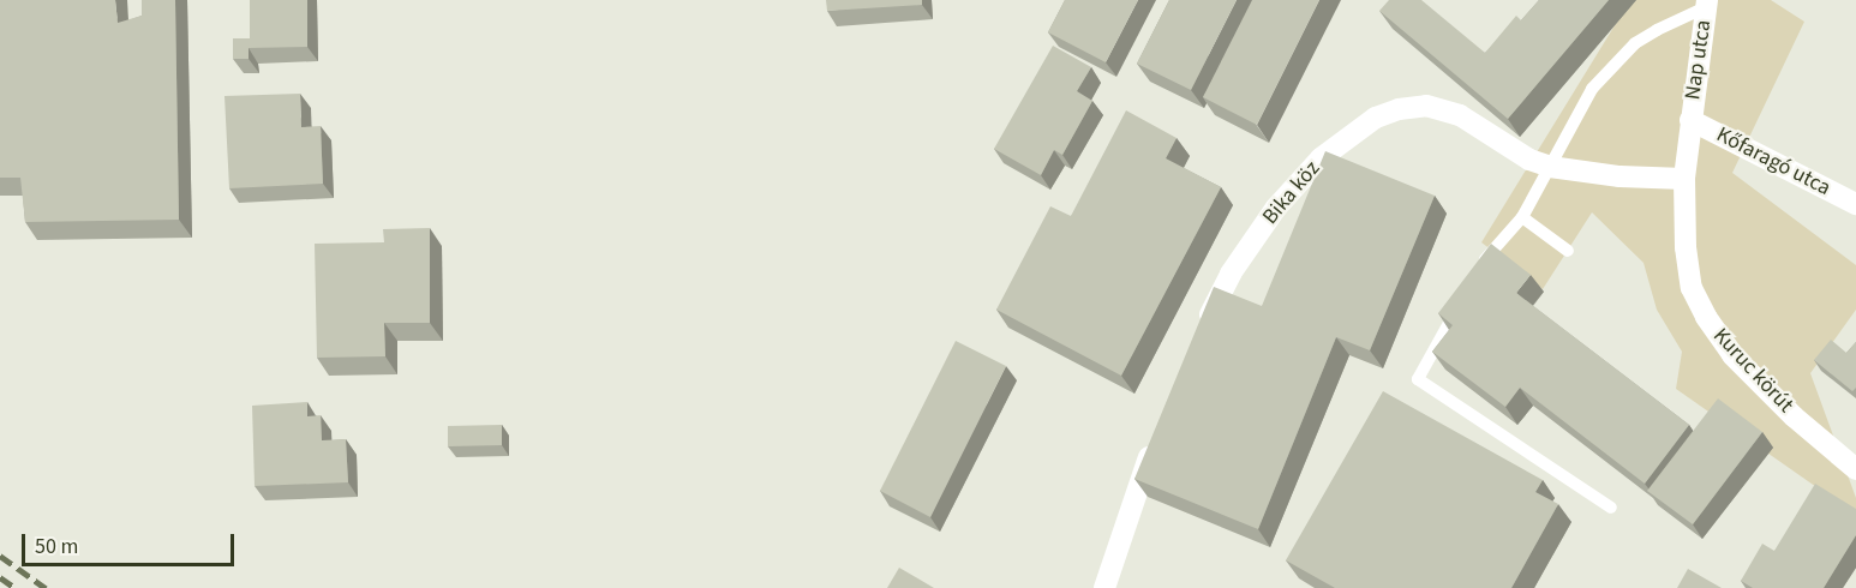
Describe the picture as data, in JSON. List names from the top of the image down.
{
  "streets": {
    "street": [
      "Nap utca",
      "Kőfaragó utca",
      "Bika köz",
      "Kuruc körút"
    ]
  },
  "crossings": [
    ["Nap utca", "Kőfaragó utca"],
    ["Nap utca", "Kuruc körút"],
    ["Kőfaragó utca", "Kuruc körút"],
    ["Bika köz", "Kuruc körút"]
  ],
  "scale_bar": "50 m"
}
